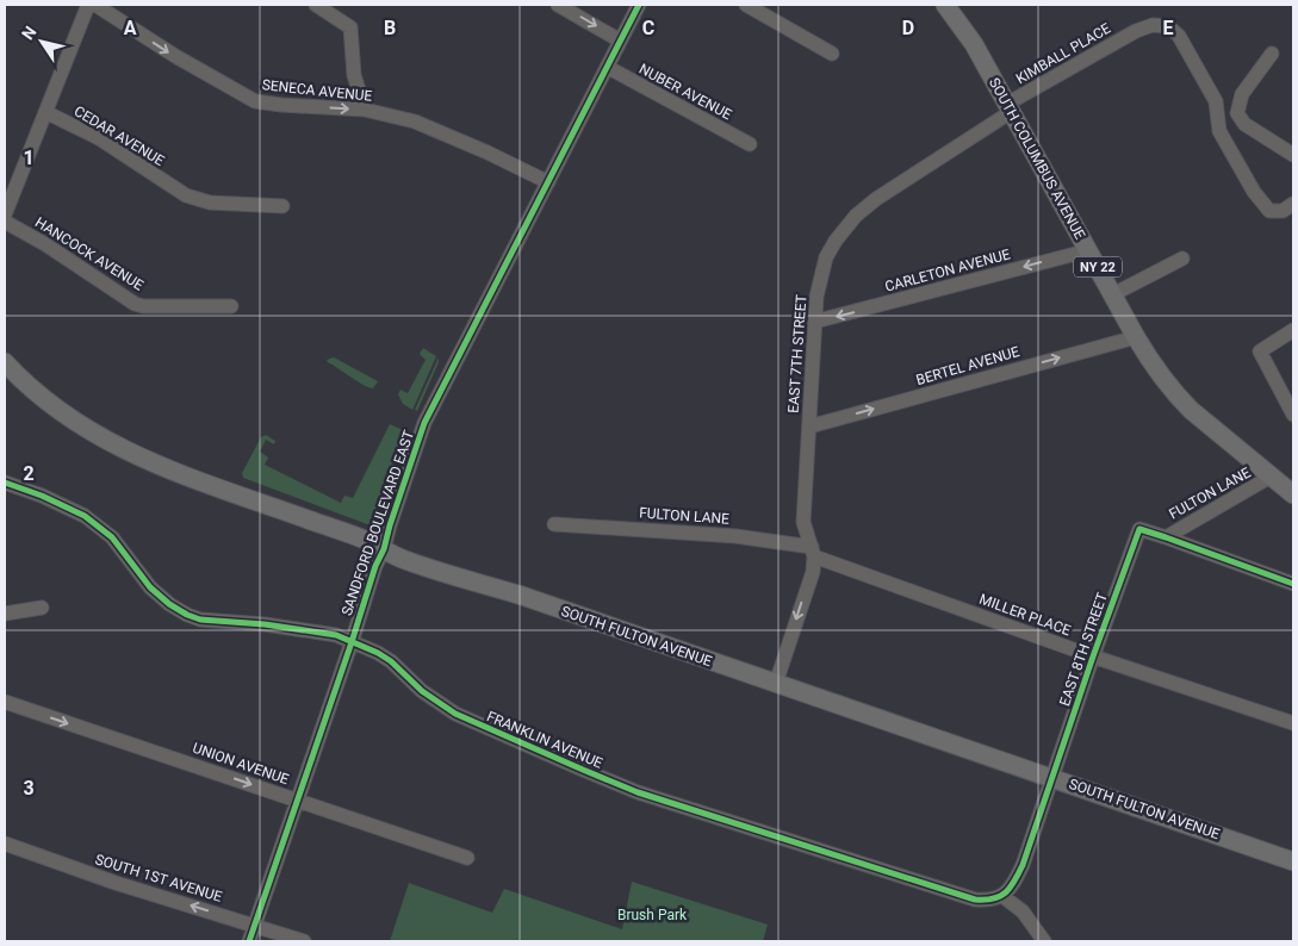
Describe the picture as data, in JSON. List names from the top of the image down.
{
  "streets": {
    "main road": ["SOUTH COLUMBUS AVENUE", "NY 22", "SOUTH FULTON AVENUE"],
    "street": [
      "KIMBALL PLACE",
      "SENECA AVENUE",
      "NUBER AVENUE",
      "CEDAR AVENUE",
      "HANCOCK AVENUE",
      "CARLETON AVENUE",
      "EAST 7TH STREET",
      "BERTEL AVENUE",
      "FULTON LANE",
      "SANDFORD BOULEVARD EAST",
      "MILLER PLACE",
      "EAST 8TH STREET",
      "FRANKLIN AVENUE",
      "UNION AVENUE",
      "SOUTH 1ST AVENUE"
    ]
  },
  "crossings": [
    ["KIMBALL PLACE", "SOUTH COLUMBUS AVENUE"],
    ["KIMBALL PLACE", "EAST 7TH STREET"],
    ["SENECA AVENUE", "SANDFORD BOULEVARD EAST"],
    ["NUBER AVENUE", "SANDFORD BOULEVARD EAST"],
    ["SOUTH COLUMBUS AVENUE", "CARLETON AVENUE"],
    ["SOUTH COLUMBUS AVENUE", "EAST 7TH STREET"],
    ["SOUTH COLUMBUS AVENUE", "BERTEL AVENUE"],
    ["SOUTH COLUMBUS AVENUE", "FULTON LANE"],
    ["CARLETON AVENUE", "EAST 7TH STREET"],
    ["EAST 7TH STREET", "BERTEL AVENUE"],
    ["EAST 7TH STREET", "FULTON LANE"],
    ["EAST 7TH STREET", "MILLER PLACE"],
    ["EAST 7TH STREET", "SOUTH FULTON AVENUE"],
    ["FULTON LANE", "MILLER PLACE"],
    ["FULTON LANE", "EAST 8TH STREET"],
    ["SANDFORD BOULEVARD EAST", "SOUTH FULTON AVENUE"],
    ["SANDFORD BOULEVARD EAST", "FRANKLIN AVENUE"],
    ["SANDFORD BOULEVARD EAST", "UNION AVENUE"],
    ["SANDFORD BOULEVARD EAST", "SOUTH 1ST AVENUE"],
    ["MILLER PLACE", "EAST 8TH STREET"],
    ["SOUTH FULTON AVENUE", "EAST 8TH STREET"]
  ],
  "one_way": [
    "SENECA AVENUE",
    "CARLETON AVENUE",
    "BERTEL AVENUE",
    "UNION AVENUE",
    "SOUTH 1ST AVENUE"
  ],
  "parks": ["Brush Park"],
  "north": "top left",
  "grid": {
    "columns": [
      "A",
      "B",
      "C",
      "D",
      "E"
    ],
    "rows": ["1", "2", "3"]
  }
}
